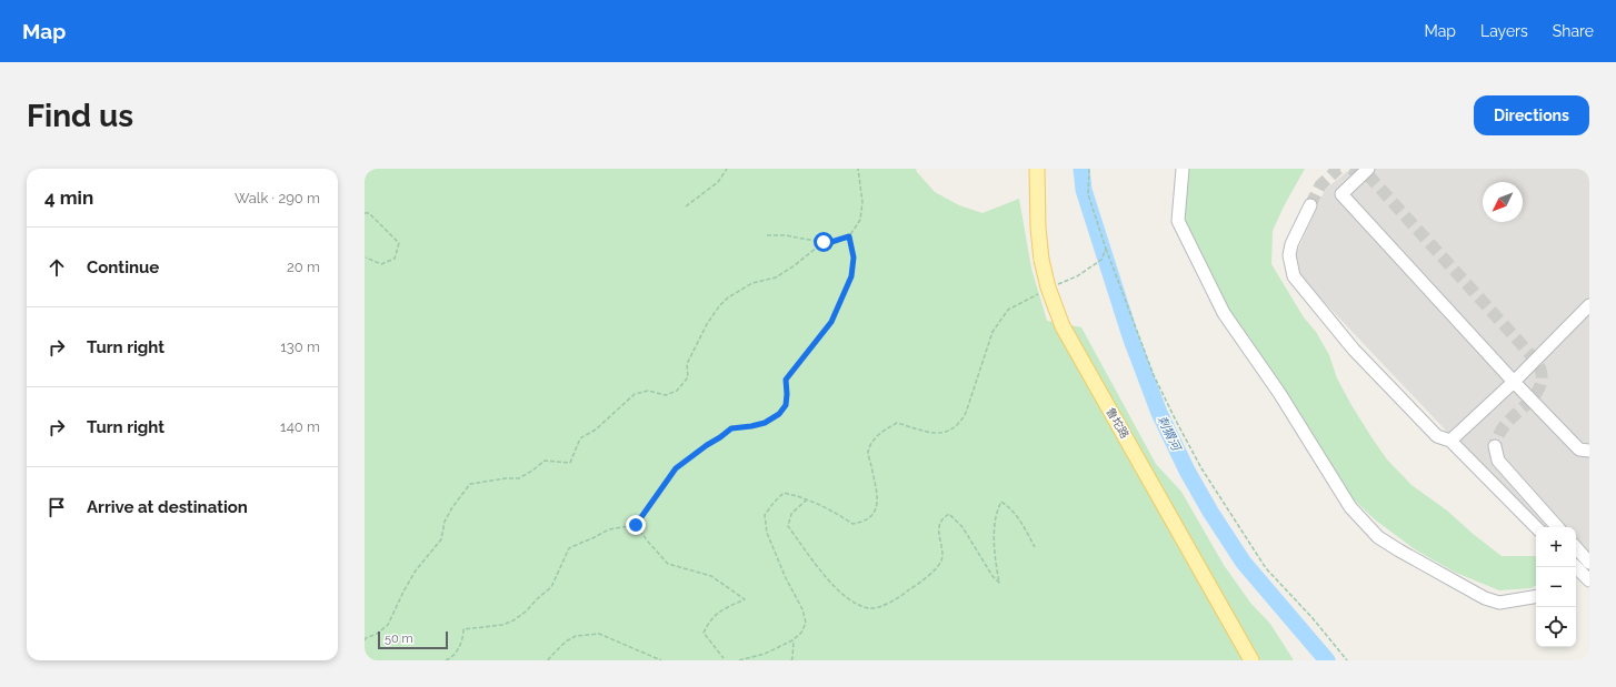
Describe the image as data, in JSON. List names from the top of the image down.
{
  "streets": {
    "main road": ["鲁坨路"]
  },
  "water": ["刺猬河"],
  "scale_bar": "50 m",
  "north": "bottom left",
  "page": {
    "header": "Map",
    "nav": ["Map", "Layers", "Share"],
    "buttons": "Directions",
    "title": "Find us",
    "heading": ["4 min", "Walk · 290 m"],
    "list": [
      ["Continue", "20 m"],
      ["Turn right", "130 m"],
      ["Turn right", "140 m"],
      "Arrive at destination"
    ],
    "map_buttons": ["+", "−"],
    "scale": "50 m"
  }
}
